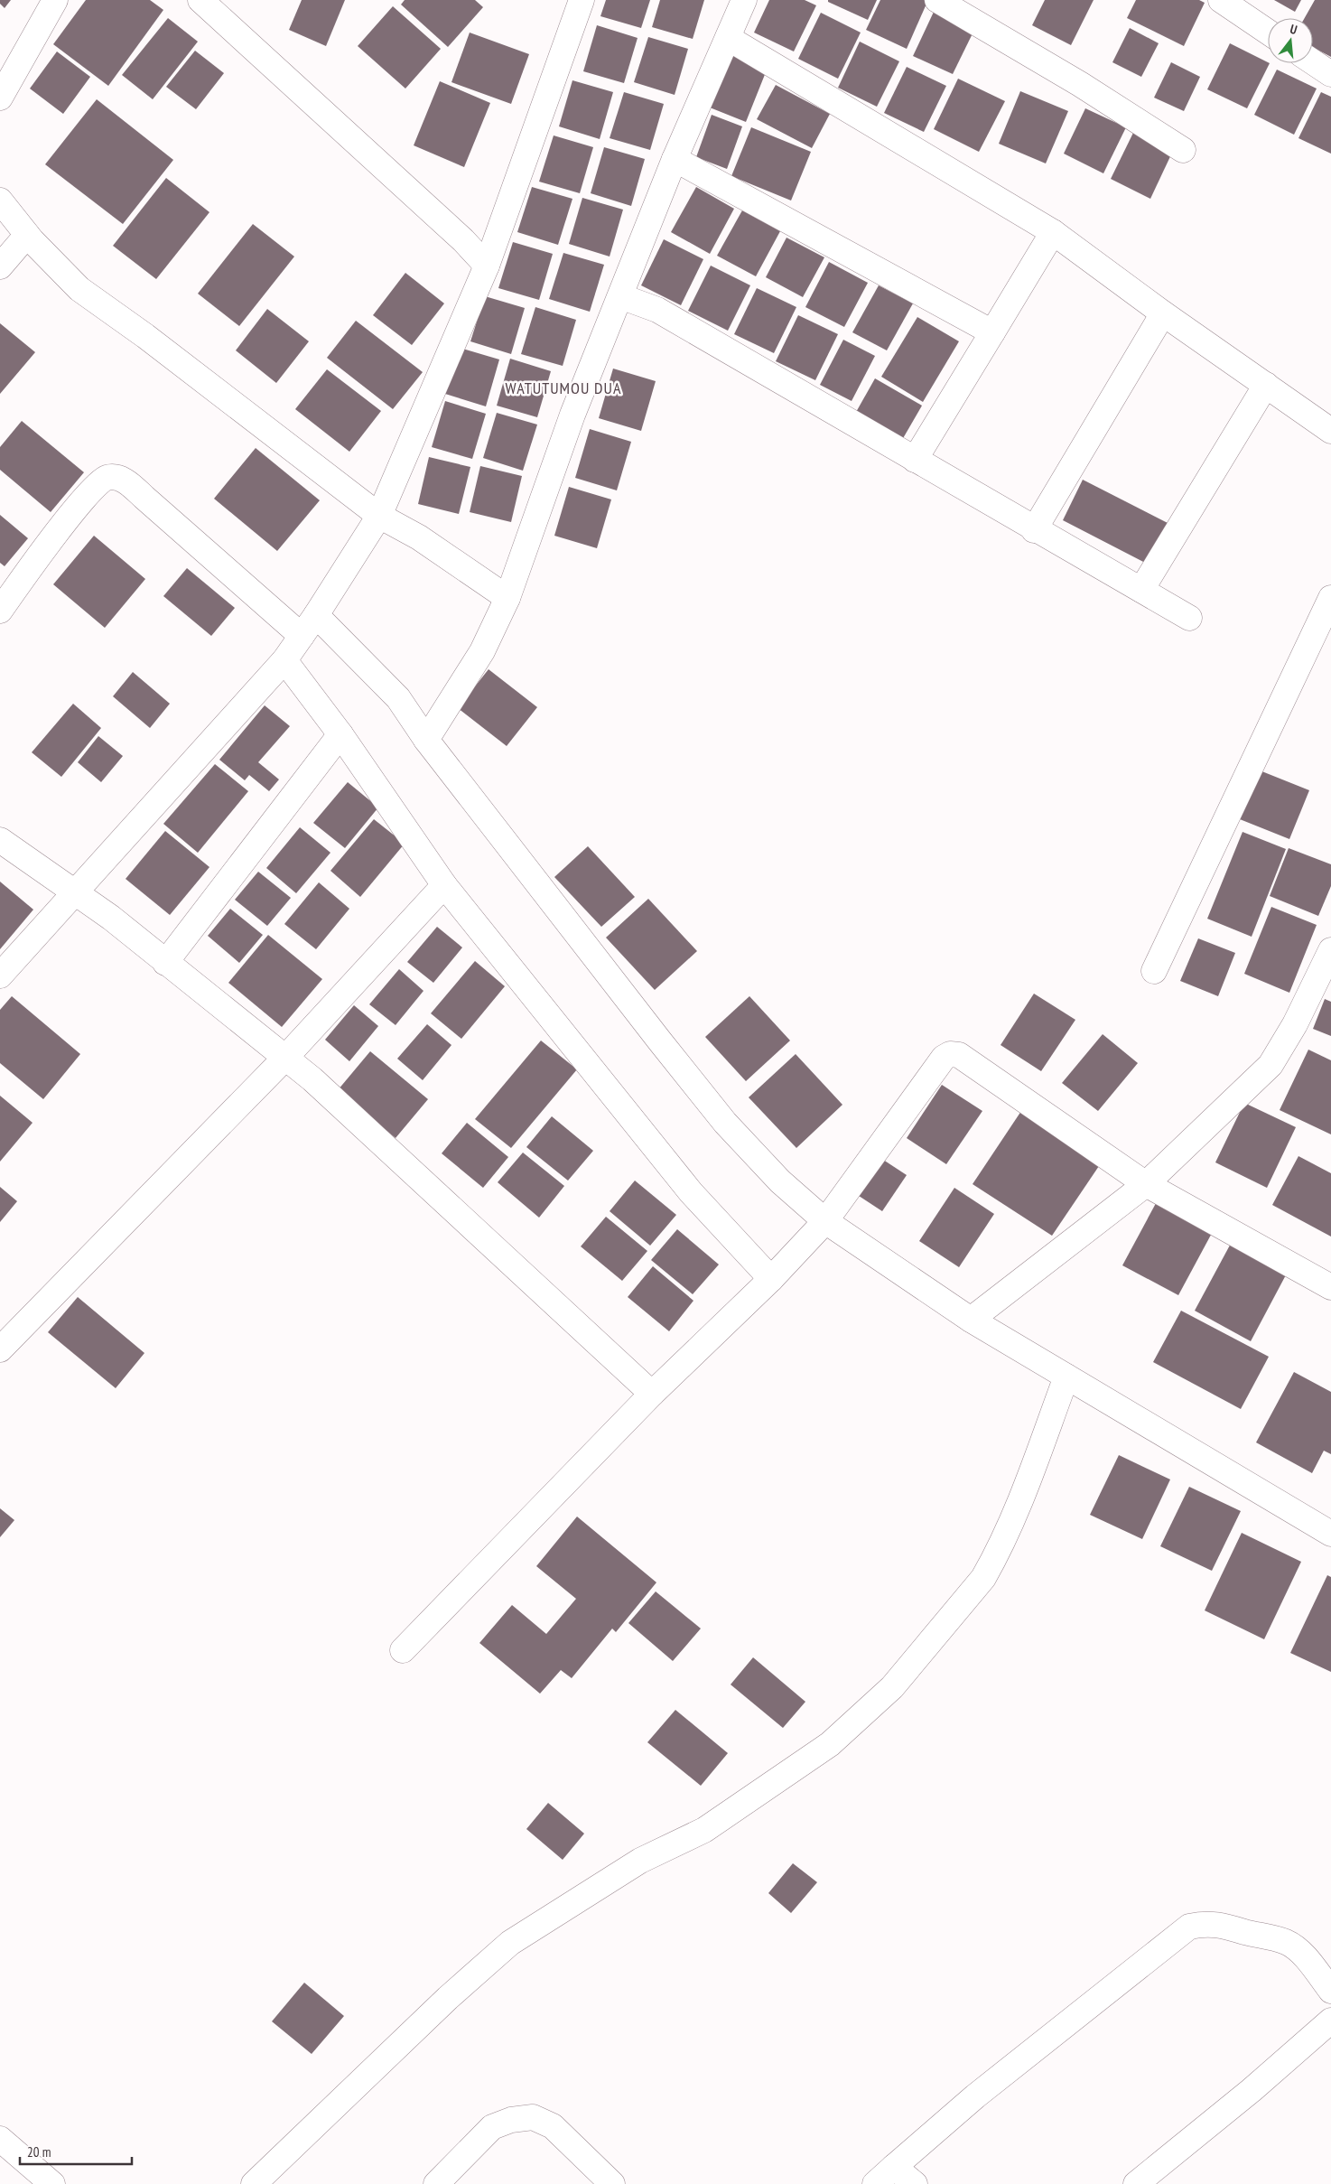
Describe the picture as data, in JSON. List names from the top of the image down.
{
  "districts": ["WATUTUMOU DUA"],
  "scale_bar": "20 m",
  "north": "top"
}
